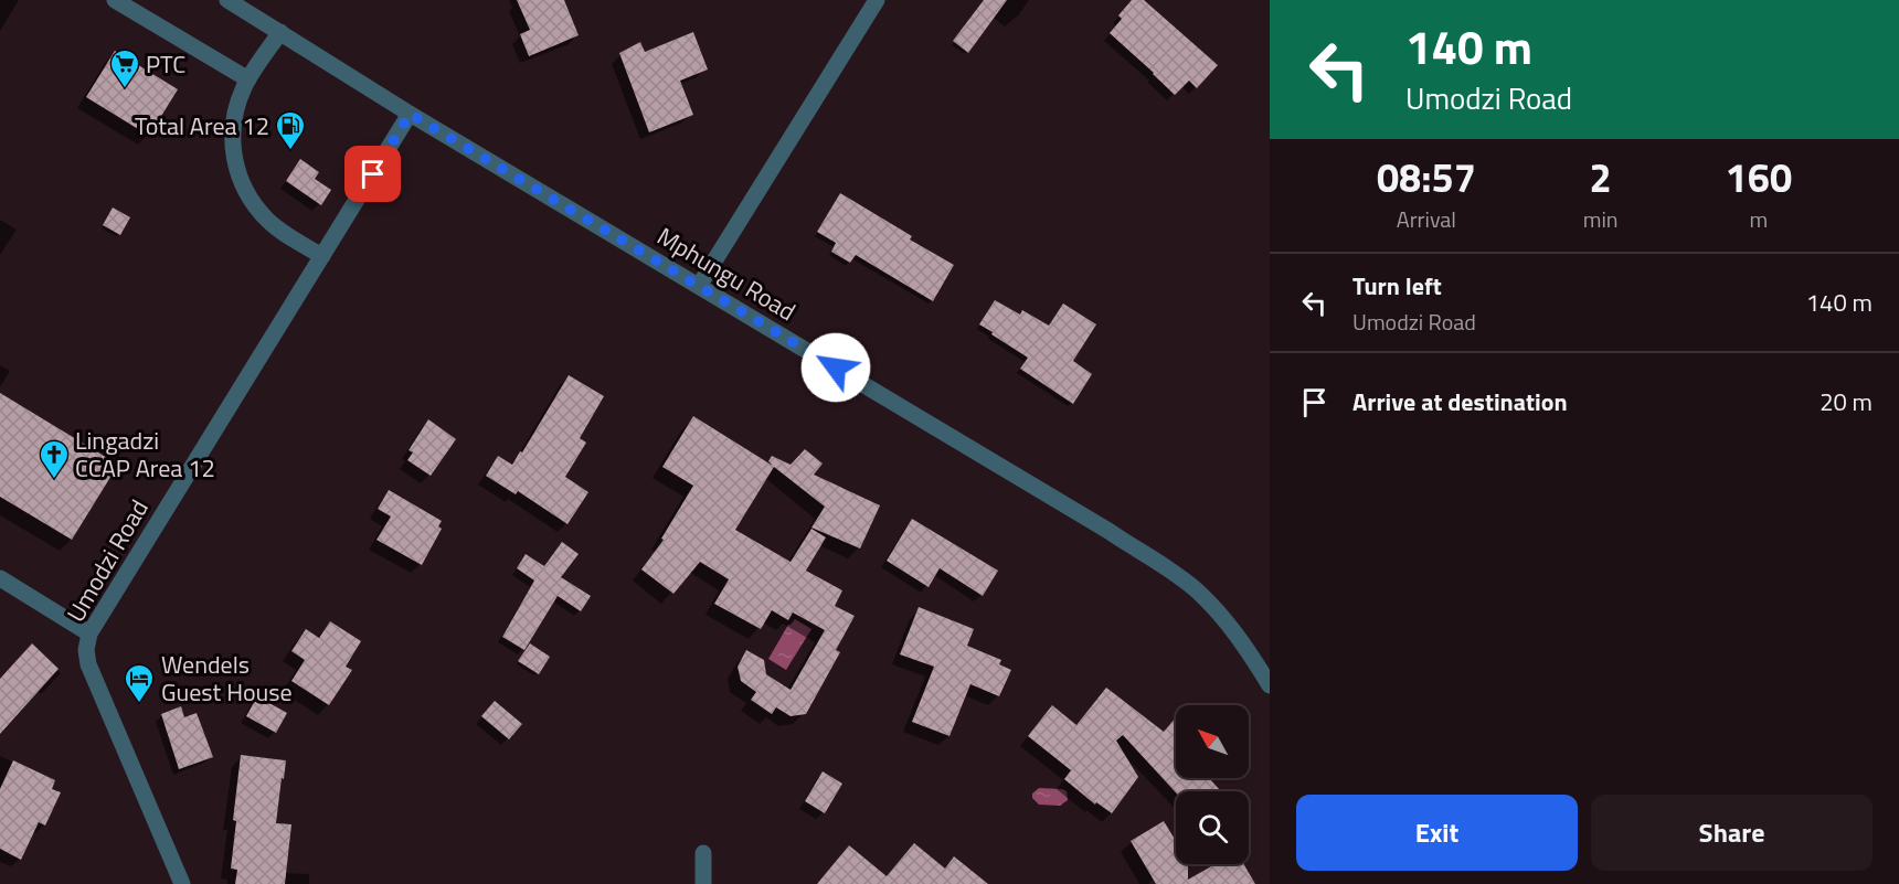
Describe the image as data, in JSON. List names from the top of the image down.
{
  "streets": {
    "street": ["Mphungu Road", "Umodzi Road"]
  },
  "crossings": [
    ["Mphungu Road", "Umodzi Road"]
  ],
  "places": {
    "supermarket": ["PTC"],
    "fuel station": ["Total Area 12"],
    "church": ["Lingadzi CCAP Area 12"],
    "hotel": ["Wendels Guest House"]
  },
  "north": "top left",
  "page": {
    "turn": ["140 m", "Umodzi Road"],
    "eta": [
      "08:57",
      "Arrival",
      "2",
      "min",
      "160",
      "m"
    ],
    "list": [
      {
        "name": "Turn left",
        "note": "Umodzi Road",
        "value": "140 m"
      },
      {
        "name": "Arrive at destination",
        "value": "20 m"
      }
    ],
    "buttons": ["Exit", "Share"]
  }
}
